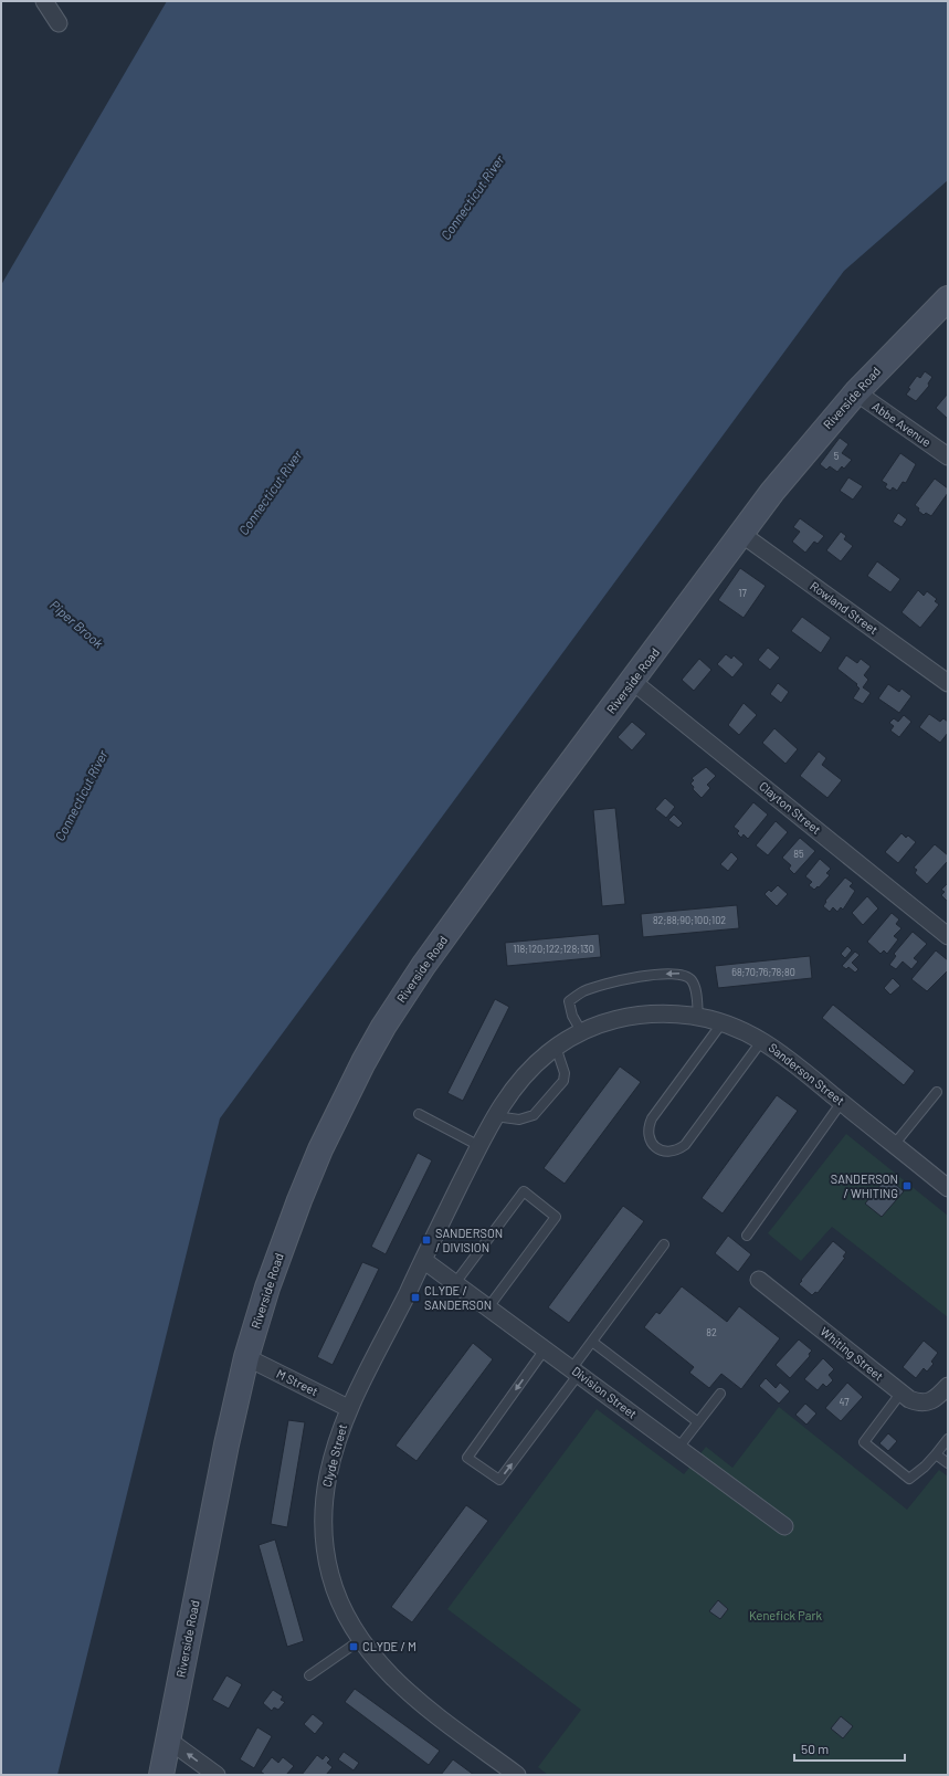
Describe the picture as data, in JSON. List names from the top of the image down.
{
  "streets": {
    "street": [
      "Riverside Road",
      "Abbe Avenue",
      "Rowland Street",
      "Clayton Street",
      "Sanderson Street",
      "Whiting Street",
      "M Street",
      "Division Street",
      "Clyde Street"
    ]
  },
  "crossings": [
    ["Riverside Road", "Abbe Avenue"],
    ["Riverside Road", "Rowland Street"],
    ["Riverside Road", "Clayton Street"],
    ["Riverside Road", "M Street"],
    ["Sanderson Street", "Division Street"],
    ["Sanderson Street", "Clyde Street"],
    ["M Street", "Clyde Street"],
    ["Division Street", "Clyde Street"]
  ],
  "water": ["Connecticut River", "Piper Brook"],
  "parks": ["Kenefick Park"],
  "places": {
    "transit": [
      "SANDERSON / WHITING",
      "SANDERSON / DIVISION",
      "CLYDE / SANDERSON",
      "CLYDE / M"
    ]
  },
  "house_numbers": [
    "5",
    "17",
    "85",
    "82;88;90;100;102",
    "118;120;122;128;130",
    "68;70;76;78;80",
    "82",
    "47"
  ],
  "scale_bar": "50 m"
}
